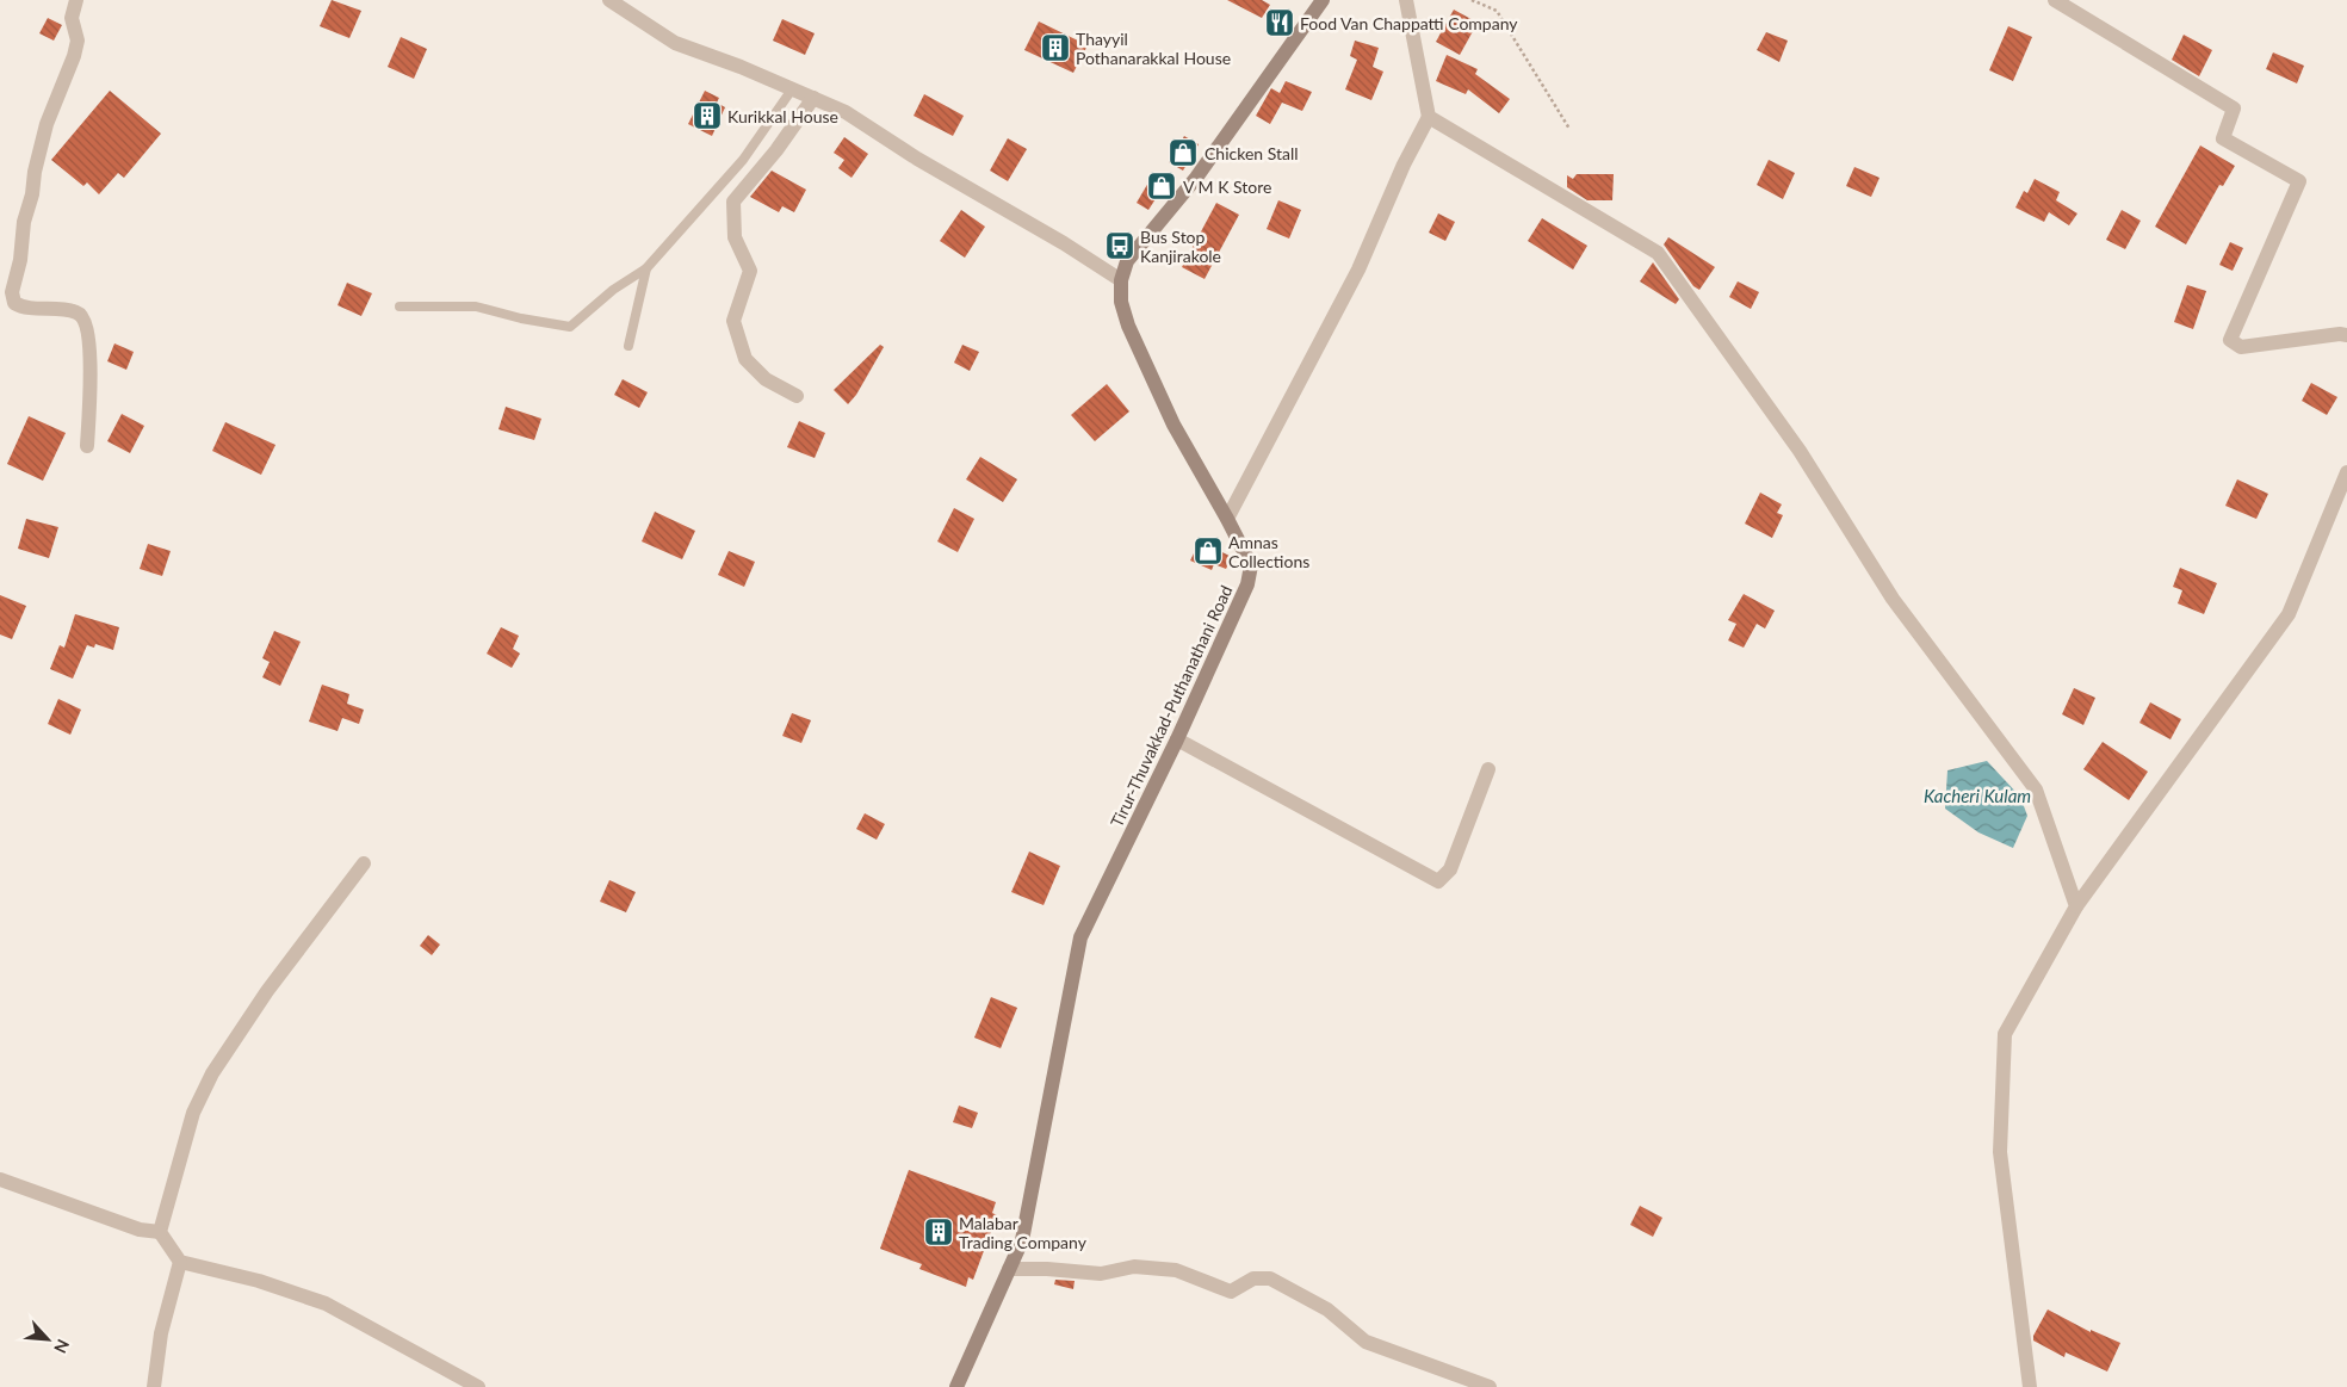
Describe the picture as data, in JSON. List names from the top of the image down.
{
  "streets": {
    "main road": ["Tirur-Thuvakkad-Puthanathani Road"]
  },
  "water": ["Kacheri Kulam"],
  "places": {
    "restaurant": ["Food Van Chappatti Company"],
    "building": ["Thayyil Pothanarakkal House", "Kurikkal House", "Malabar Trading Company"],
    "shop": ["Chicken Stall", "V M K Store", "Amnas Collections"],
    "bus stop": ["Bus Stop Kanjirakole"]
  },
  "north": "bottom right"
}
